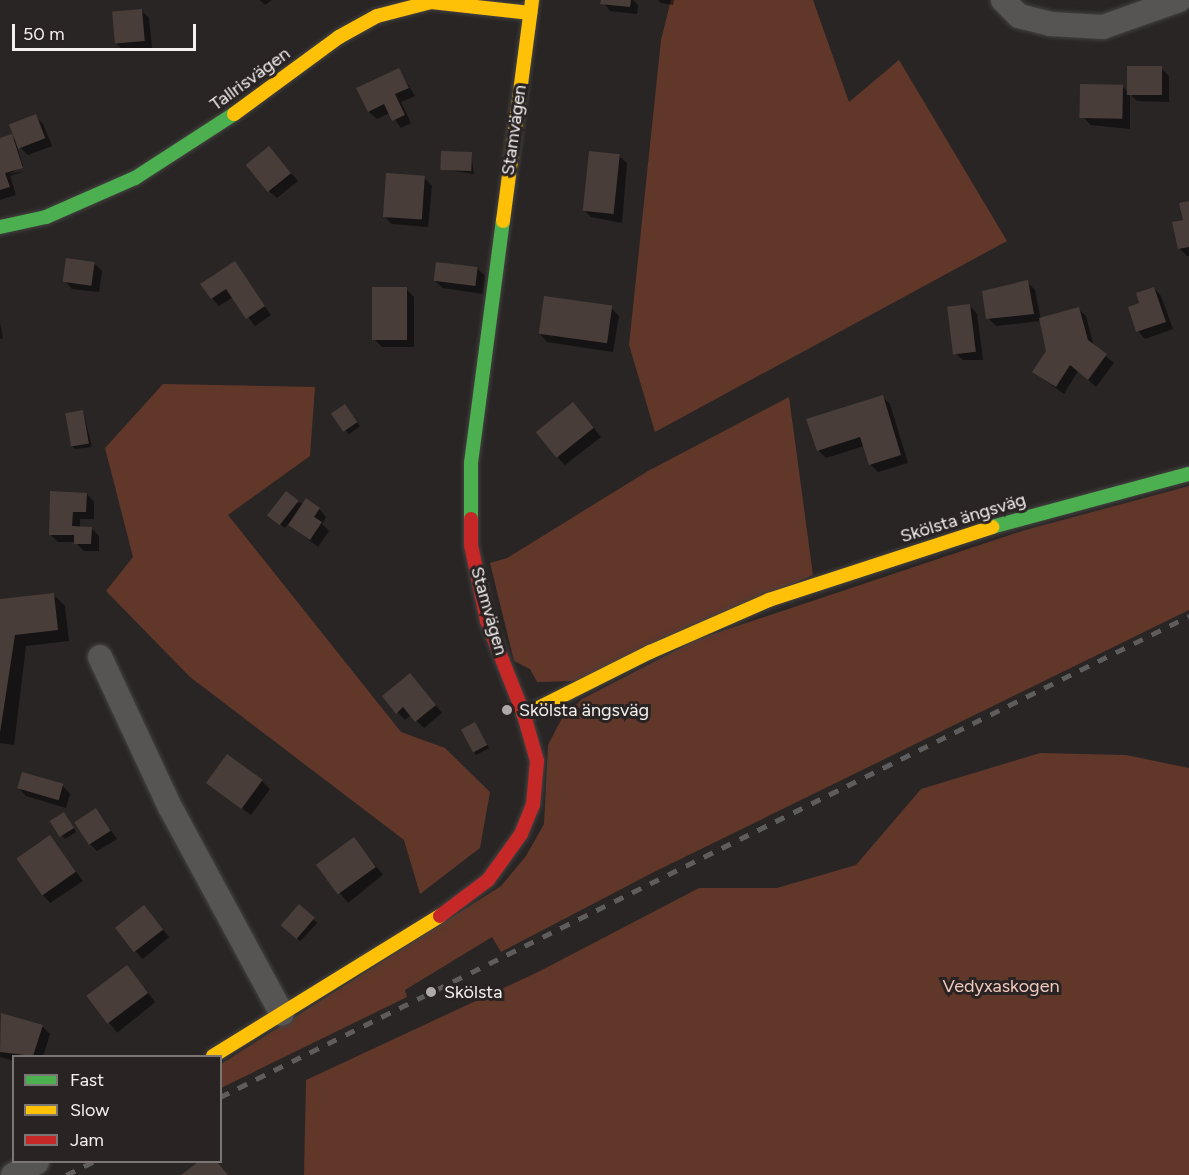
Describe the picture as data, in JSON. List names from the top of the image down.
{
  "streets": {
    "street": ["Tallrisvägen", "Stamvägen", "Skölsta ängsväg"]
  },
  "crossings": [
    ["Tallrisvägen", "Stamvägen"],
    ["Stamvägen", "Skölsta ängsväg"]
  ],
  "parks": ["Vedyxaskogen"],
  "places": ["Skölsta ängsväg", "Skölsta"],
  "legend": ["Fast", "Slow", "Jam"],
  "scale_bar": "50 m"
}
